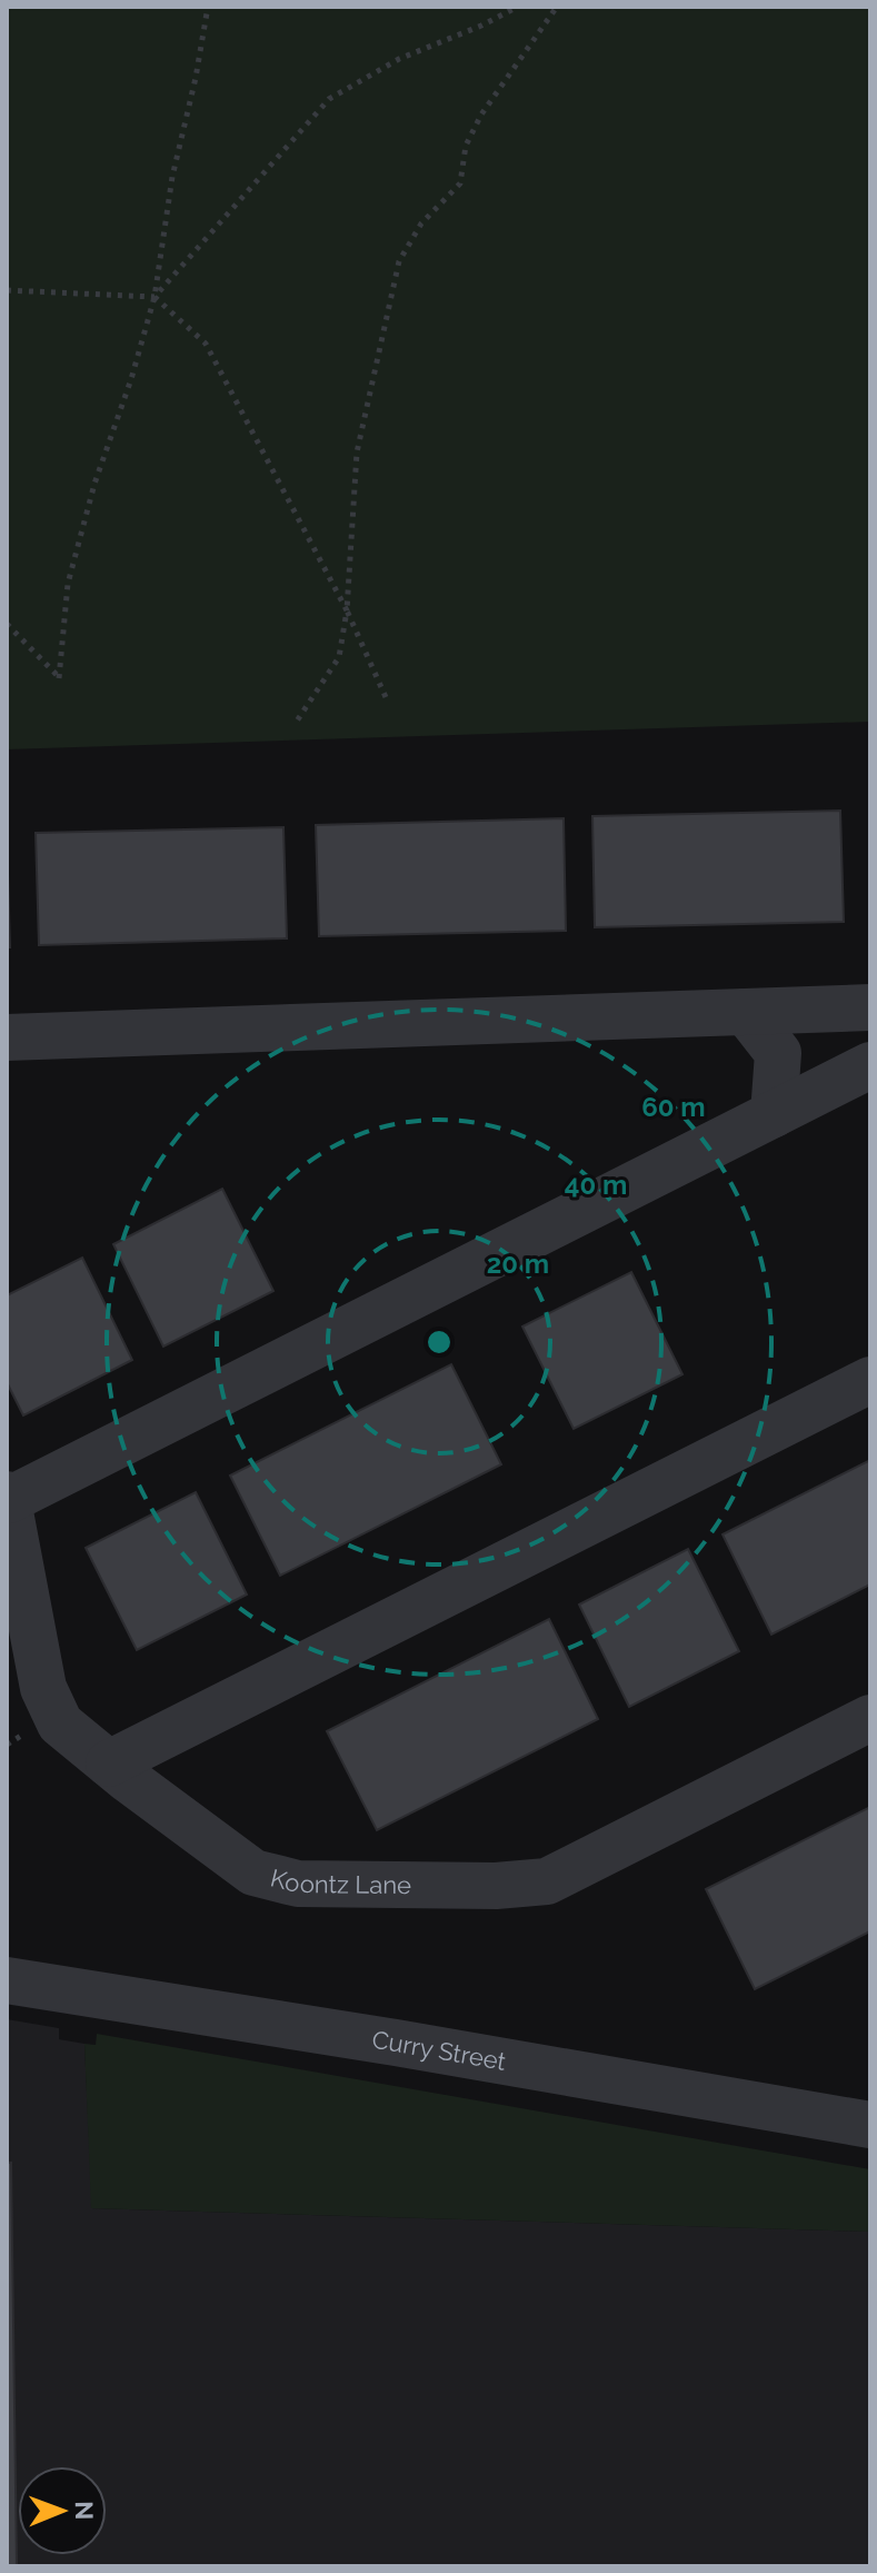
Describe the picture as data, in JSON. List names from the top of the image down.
{
  "streets": {
    "street": ["Koontz Lane", "Curry Street"]
  },
  "north": "right",
  "rings": ["60 m", "40 m", "20 m"]
}
